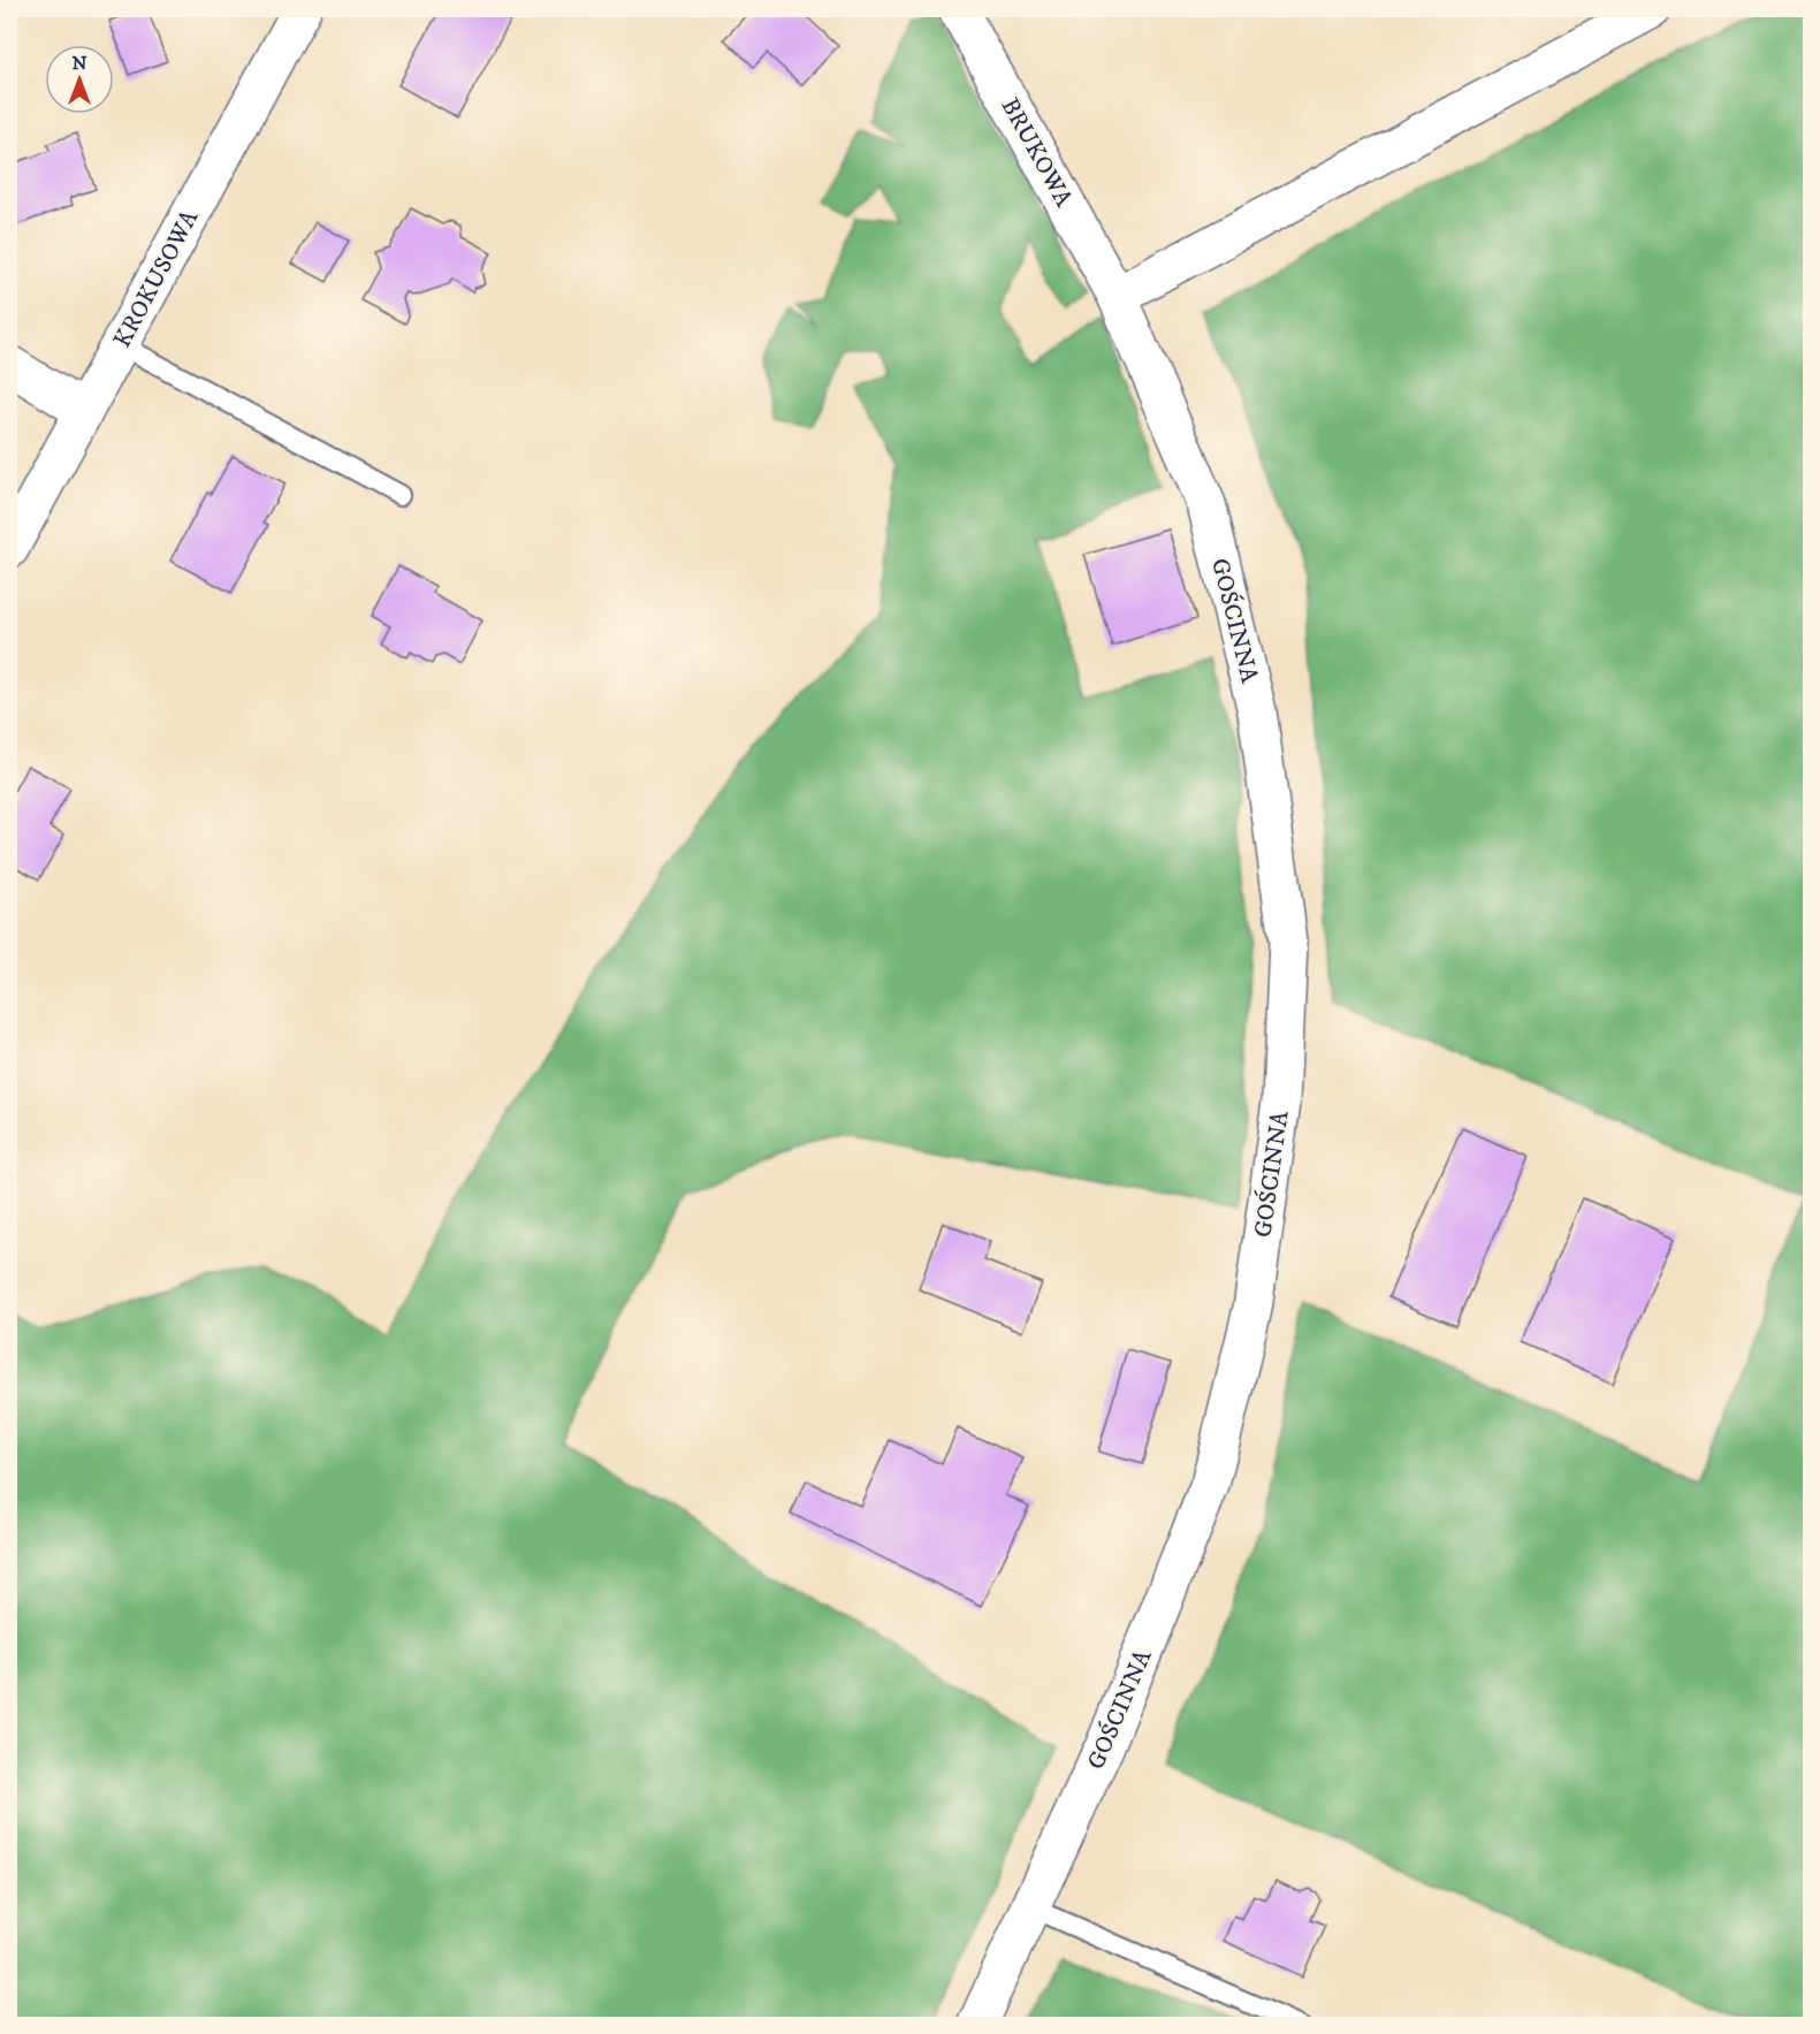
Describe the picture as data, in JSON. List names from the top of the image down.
{
  "streets": {
    "street": ["BRUKOWA", "KROKUSOWA", "GOŚCINNA"]
  },
  "crossings": [
    ["BRUKOWA", "GOŚCINNA"]
  ],
  "north": "top"
}
